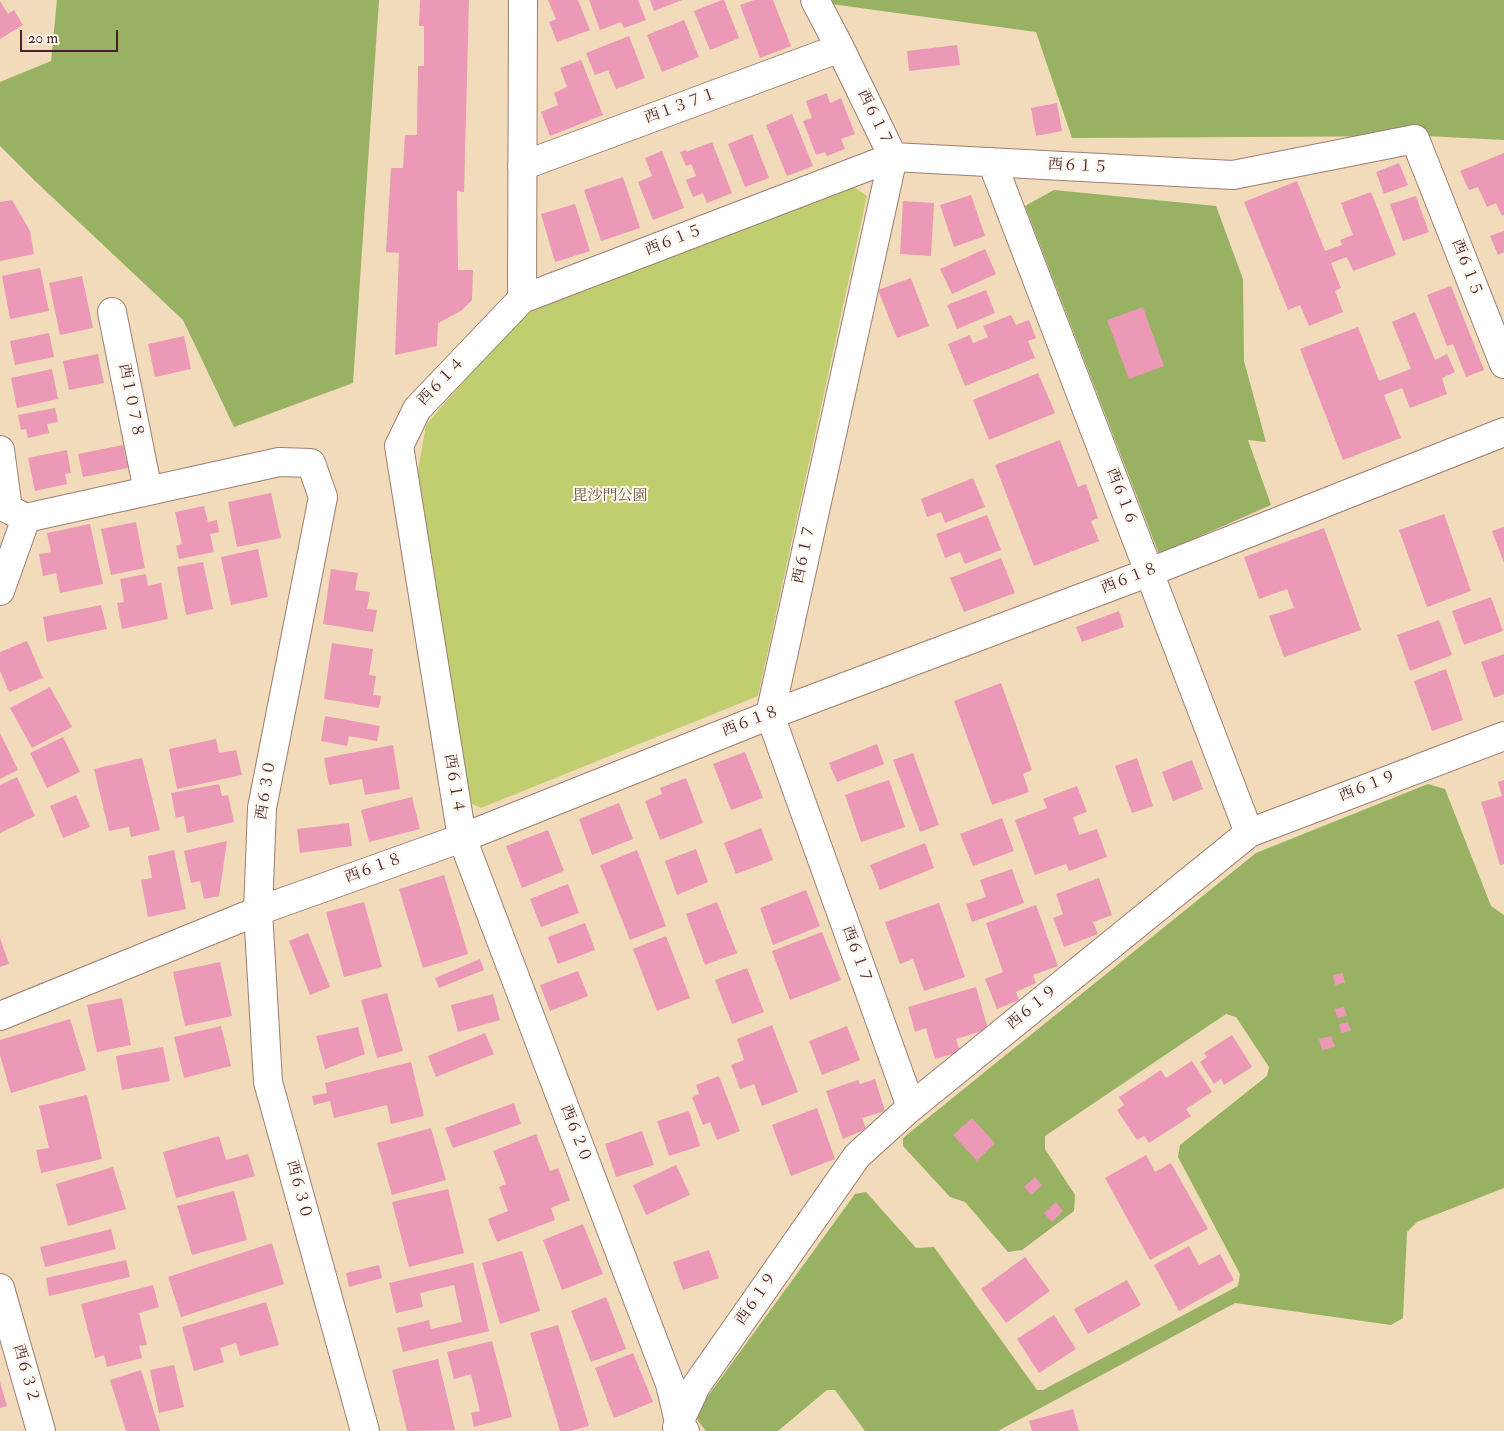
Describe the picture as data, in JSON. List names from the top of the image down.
{
  "streets": {
    "street": [
      "西１３７１",
      "西６１７",
      "西６１５",
      "西６１４",
      "西１０７８",
      "西６１６",
      "西６１８",
      "西６１９",
      "西６３０",
      "西６２０",
      "西６３２"
    ]
  },
  "crossings": [
    ["西１３７１", "西６１７"],
    ["西６１７", "西６１５"],
    ["西６１７", "西６１８"],
    ["西６１７", "西６１９"],
    ["西６１５", "西６１４"],
    ["西６１５", "西６１６"],
    ["西６１４", "西６１８"],
    ["西６１４", "西６２０"],
    ["西１０７８", "西６３０"],
    ["西６１６", "西６１８"],
    ["西６１６", "西６１９"],
    ["西６１８", "西６３０"],
    ["西６１８", "西６２０"],
    ["西６１９", "西６２０"]
  ],
  "parks": ["毘沙門公園"],
  "scale_bar": "20 m"
}
